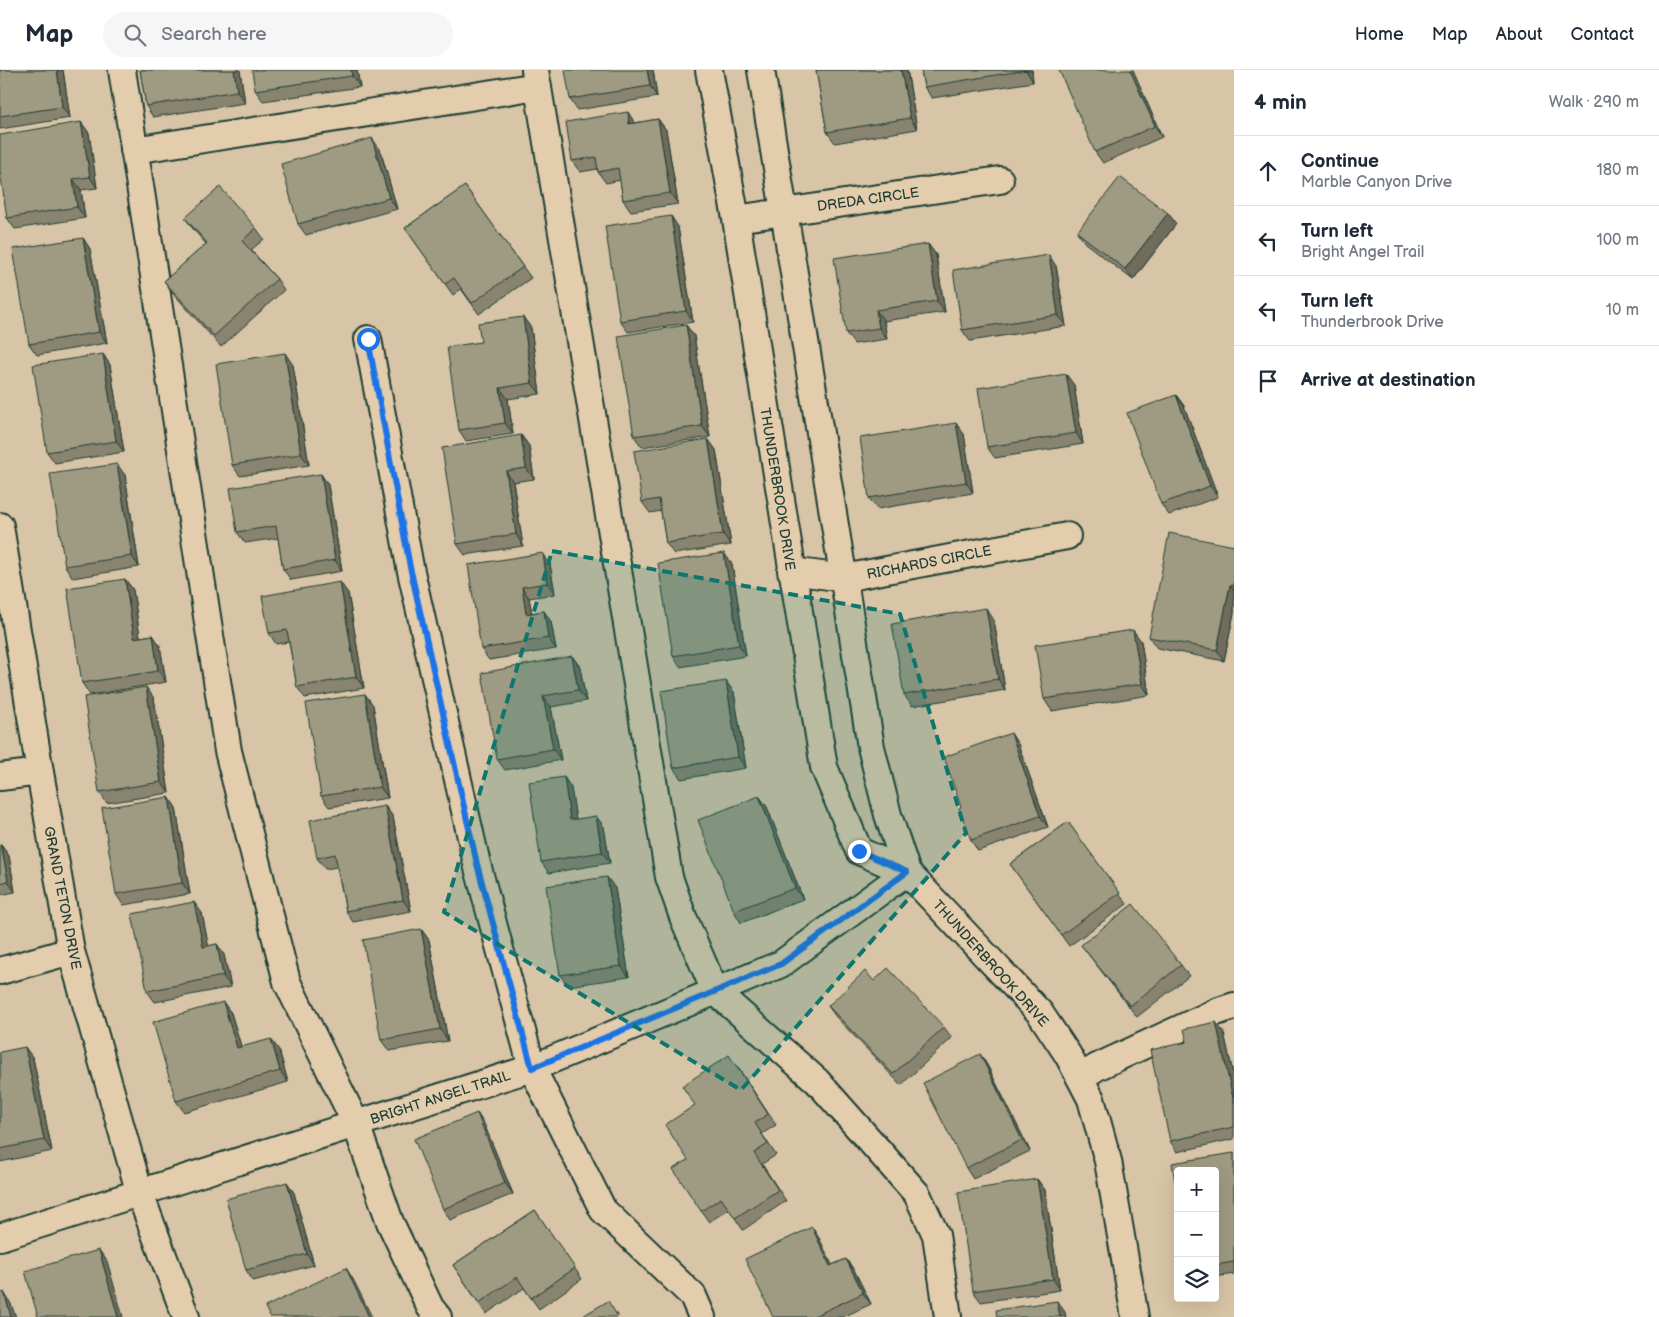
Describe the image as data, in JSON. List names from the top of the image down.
{
  "streets": {
    "street": [
      "DREDA CIRCLE",
      "THUNDERBROOK DRIVE",
      "RICHARDS CIRCLE",
      "GRAND TETON DRIVE",
      "BRIGHT ANGEL TRAIL"
    ]
  },
  "crossings": [
    ["DREDA CIRCLE", "THUNDERBROOK DRIVE"],
    ["THUNDERBROOK DRIVE", "RICHARDS CIRCLE"],
    ["THUNDERBROOK DRIVE", "BRIGHT ANGEL TRAIL"],
    ["GRAND TETON DRIVE", "BRIGHT ANGEL TRAIL"]
  ],
  "page": {
    "header": "Map",
    "search": "Search here",
    "nav": [
      "Home",
      "Map",
      "About",
      "Contact"
    ],
    "heading": ["4 min", "Walk · 290 m"],
    "list": [
      ["Continue", "Marble Canyon Drive", "180 m"],
      ["Turn left", "Bright Angel Trail", "100 m"],
      ["Turn left", "Thunderbrook Drive", "10 m"],
      "Arrive at destination"
    ],
    "map_buttons": ["+", "−"]
  }
}
